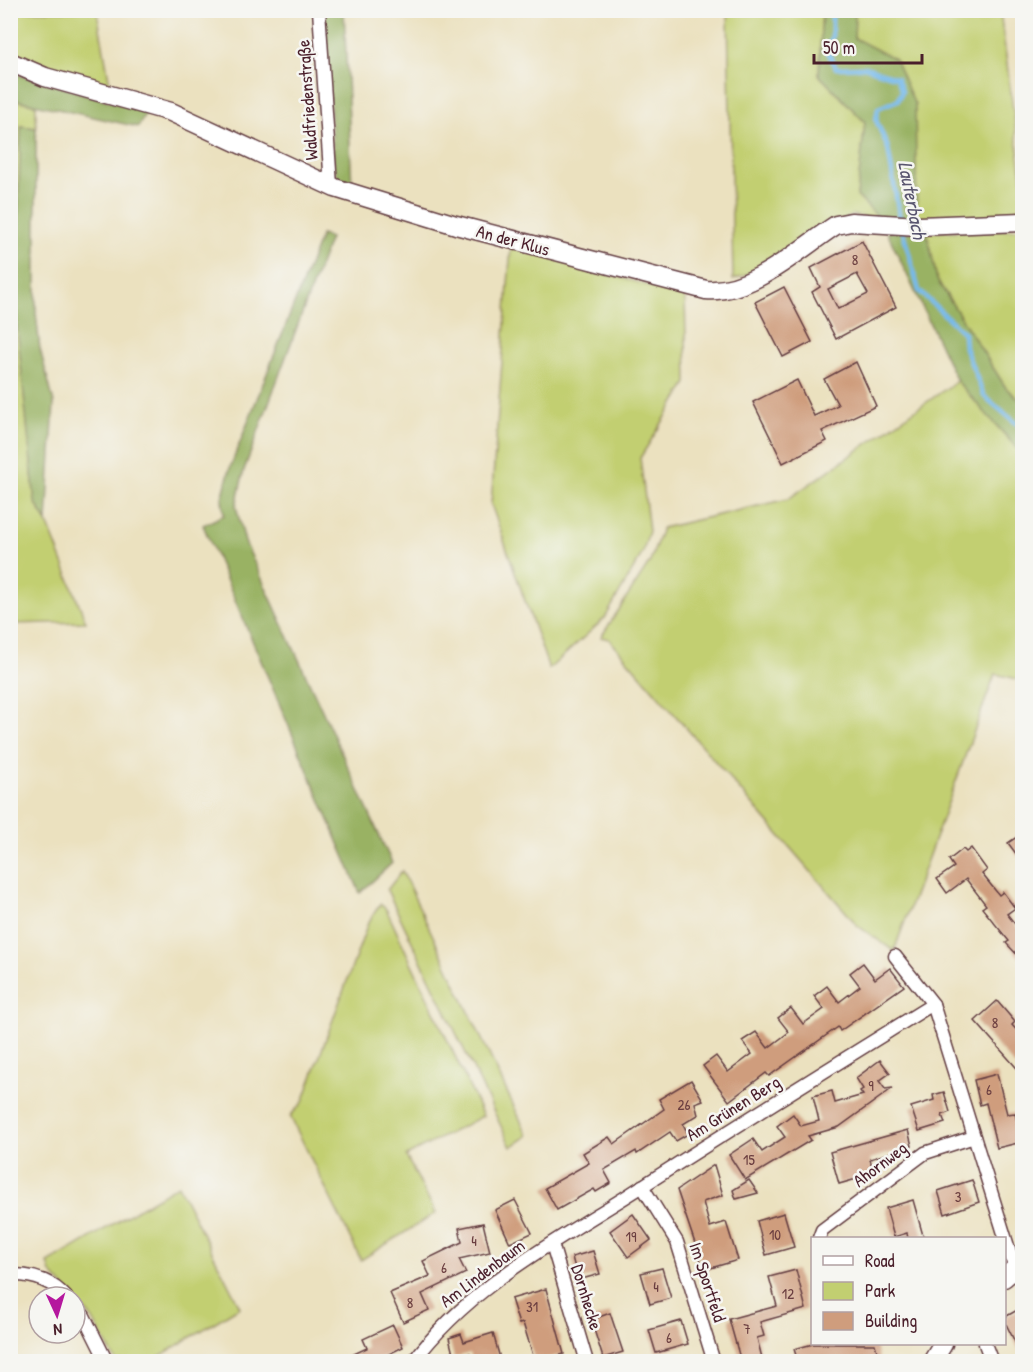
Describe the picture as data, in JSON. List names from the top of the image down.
{
  "streets": {
    "street": [
      "Waldfriedenstraße",
      "An der Klus",
      "Am Grünen Berg",
      "Ahornweg",
      "Am Lindenbaum",
      "Im Sportfeld",
      "Dornhecke"
    ]
  },
  "crossings": [
    ["Waldfriedenstraße", "An der Klus"],
    ["Am Grünen Berg", "Am Lindenbaum"],
    ["Am Grünen Berg", "Im Sportfeld"],
    ["Am Grünen Berg", "Dornhecke"],
    ["Am Lindenbaum", "Dornhecke"]
  ],
  "water": ["Lauterbach"],
  "house_numbers": [
    "8",
    "8",
    "9",
    "6",
    "26",
    "15",
    "3",
    "10",
    "19",
    "4",
    "6",
    "4",
    "12",
    "8",
    "31",
    "7",
    "6"
  ],
  "legend": ["Road", "Park", "Building"],
  "scale_bar": "50 m",
  "north": "bottom"
}
